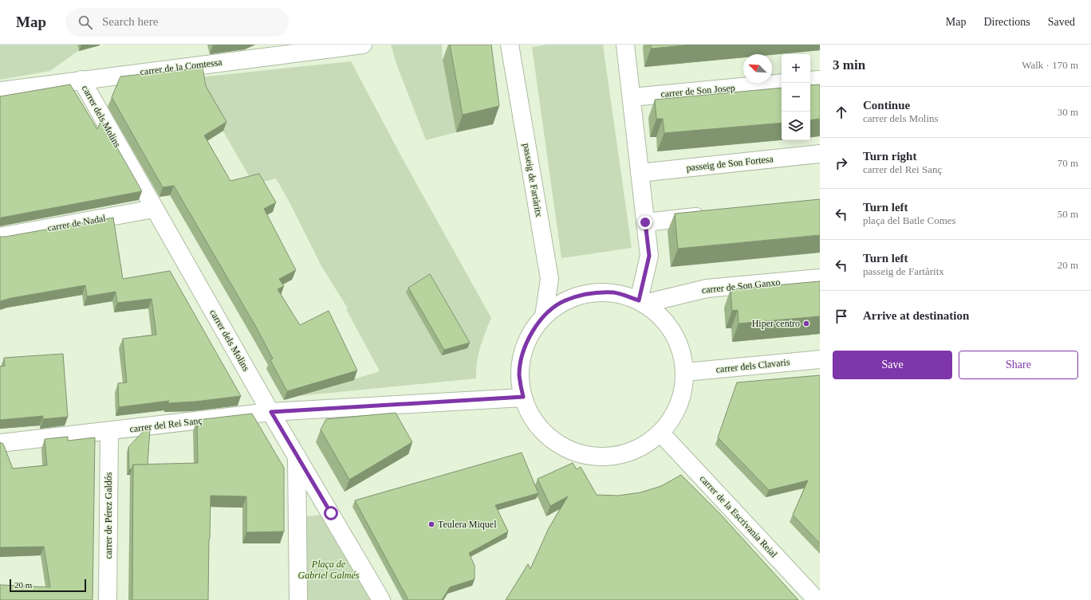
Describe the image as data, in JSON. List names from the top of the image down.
{
  "streets": {
    "street": [
      "carrer de la Comtessa",
      "carrer de Son Josep",
      "carrer dels Molins",
      "passeig de Son Fortesa",
      "passeig de Fartàritx",
      "carrer de Nadal",
      "carrer de Son Ganxo",
      "carrer dels Clavaris",
      "carrer del Rei Sanç",
      "carrer de Pérez Galdós",
      "carrer de la Escrivania Reial"
    ]
  },
  "crossings": [
    ["carrer de la Comtessa", "carrer dels Molins"],
    ["carrer dels Molins", "carrer de Nadal"],
    ["carrer dels Molins", "carrer del Rei Sanç"],
    ["carrer del Rei Sanç", "carrer de Pérez Galdós"]
  ],
  "parks": ["Plaça de Gabriel Galmés"],
  "places": ["Hiper centro", "Teulera Miquel"],
  "scale_bar": "20 m",
  "north": "top left",
  "page": {
    "header": "Map",
    "search": "Search here",
    "nav": ["Map", "Directions", "Saved"],
    "heading": ["3 min", "Walk · 170 m"],
    "map_buttons": ["+", "−"],
    "list": [
      ["Continue", "carrer dels Molins", "30 m"],
      ["Turn right", "carrer del Rei Sanç", "70 m"],
      ["Turn left", "plaça del Batle Comes", "50 m"],
      ["Turn left", "passeig de Fartàritx", "20 m"],
      "Arrive at destination"
    ],
    "buttons": ["Save", "Share"],
    "scale": "20 m"
  }
}
